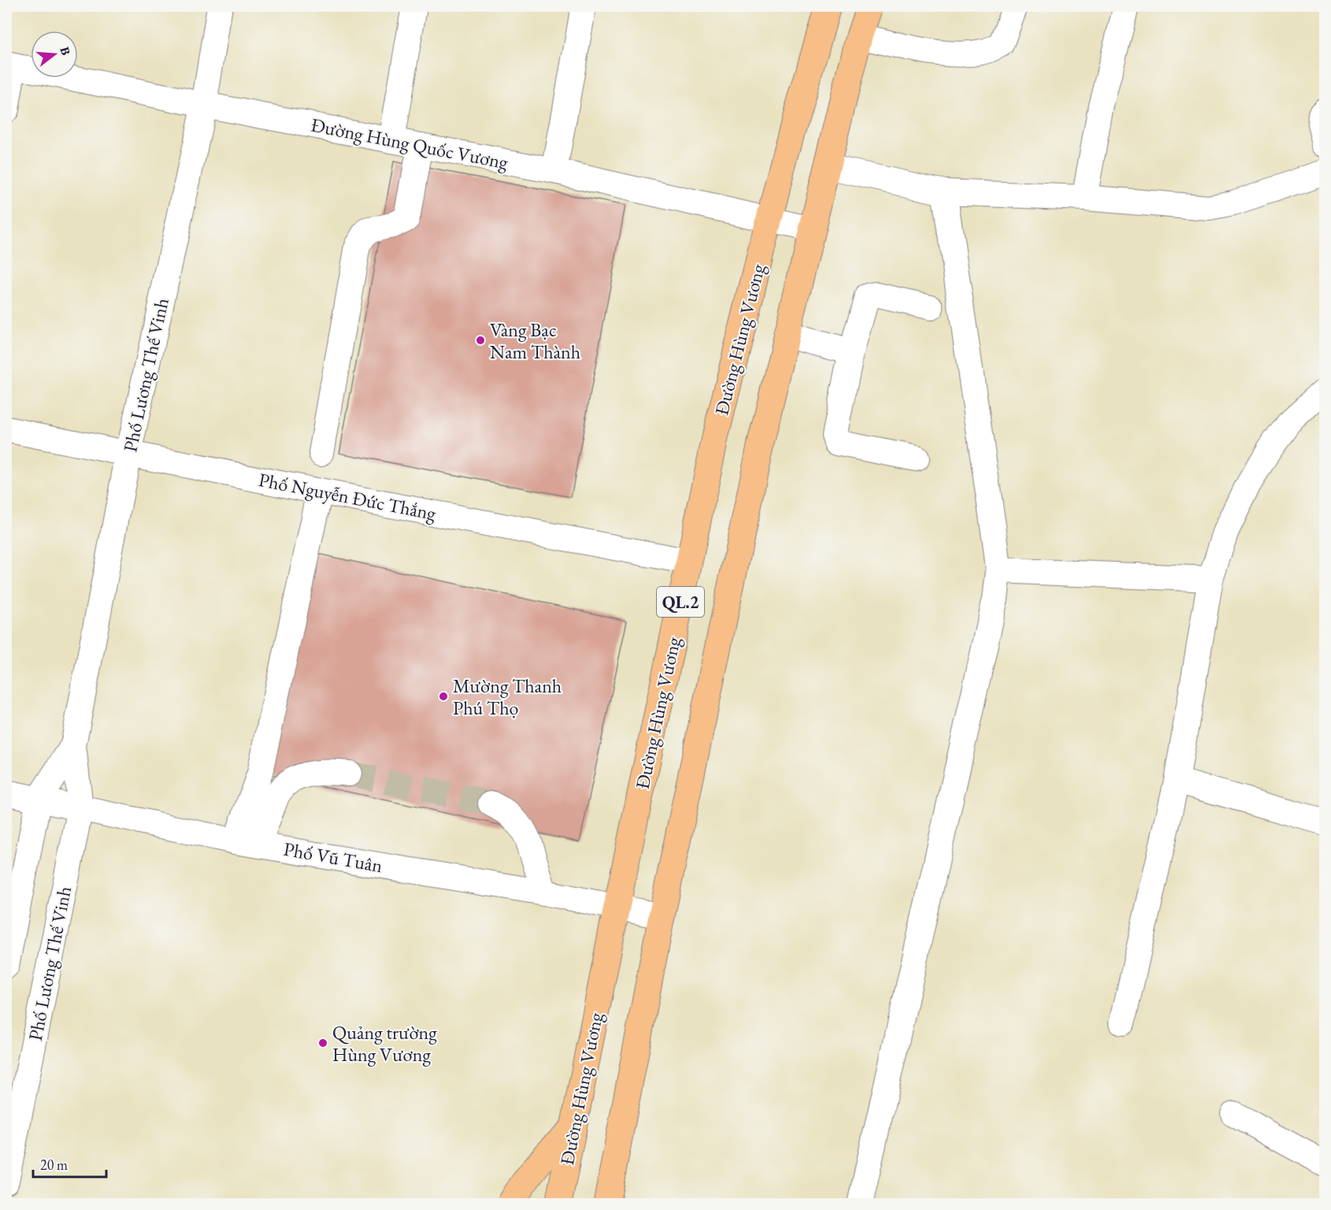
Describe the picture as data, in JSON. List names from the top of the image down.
{
  "streets": {
    "main road": ["Đường Hùng Vương", "QL.2"],
    "street": [
      "Đường Hùng Quốc Vương",
      "Phố Lương Thế Vinh",
      "Phố Nguyễn Đức Thắng",
      "Phố Vũ Tuân"
    ]
  },
  "crossings": [
    ["Đường Hùng Quốc Vương", "Đường Hùng Vương"],
    ["Đường Hùng Quốc Vương", "Phố Lương Thế Vinh"],
    ["Đường Hùng Quốc Vương", "QL.2"],
    ["Đường Hùng Vương", "Phố Nguyễn Đức Thắng"],
    ["Đường Hùng Vương", "Phố Vũ Tuân"],
    ["Phố Lương Thế Vinh", "Phố Nguyễn Đức Thắng"],
    ["Phố Lương Thế Vinh", "Phố Vũ Tuân"],
    ["QL.2", "Phố Vũ Tuân"]
  ],
  "places": ["Vàng Bạc Nam Thành", "Mường Thanh Phú Thọ", "Quảng trường Hùng Vương"],
  "scale_bar": "20 m",
  "north": "right"
}
